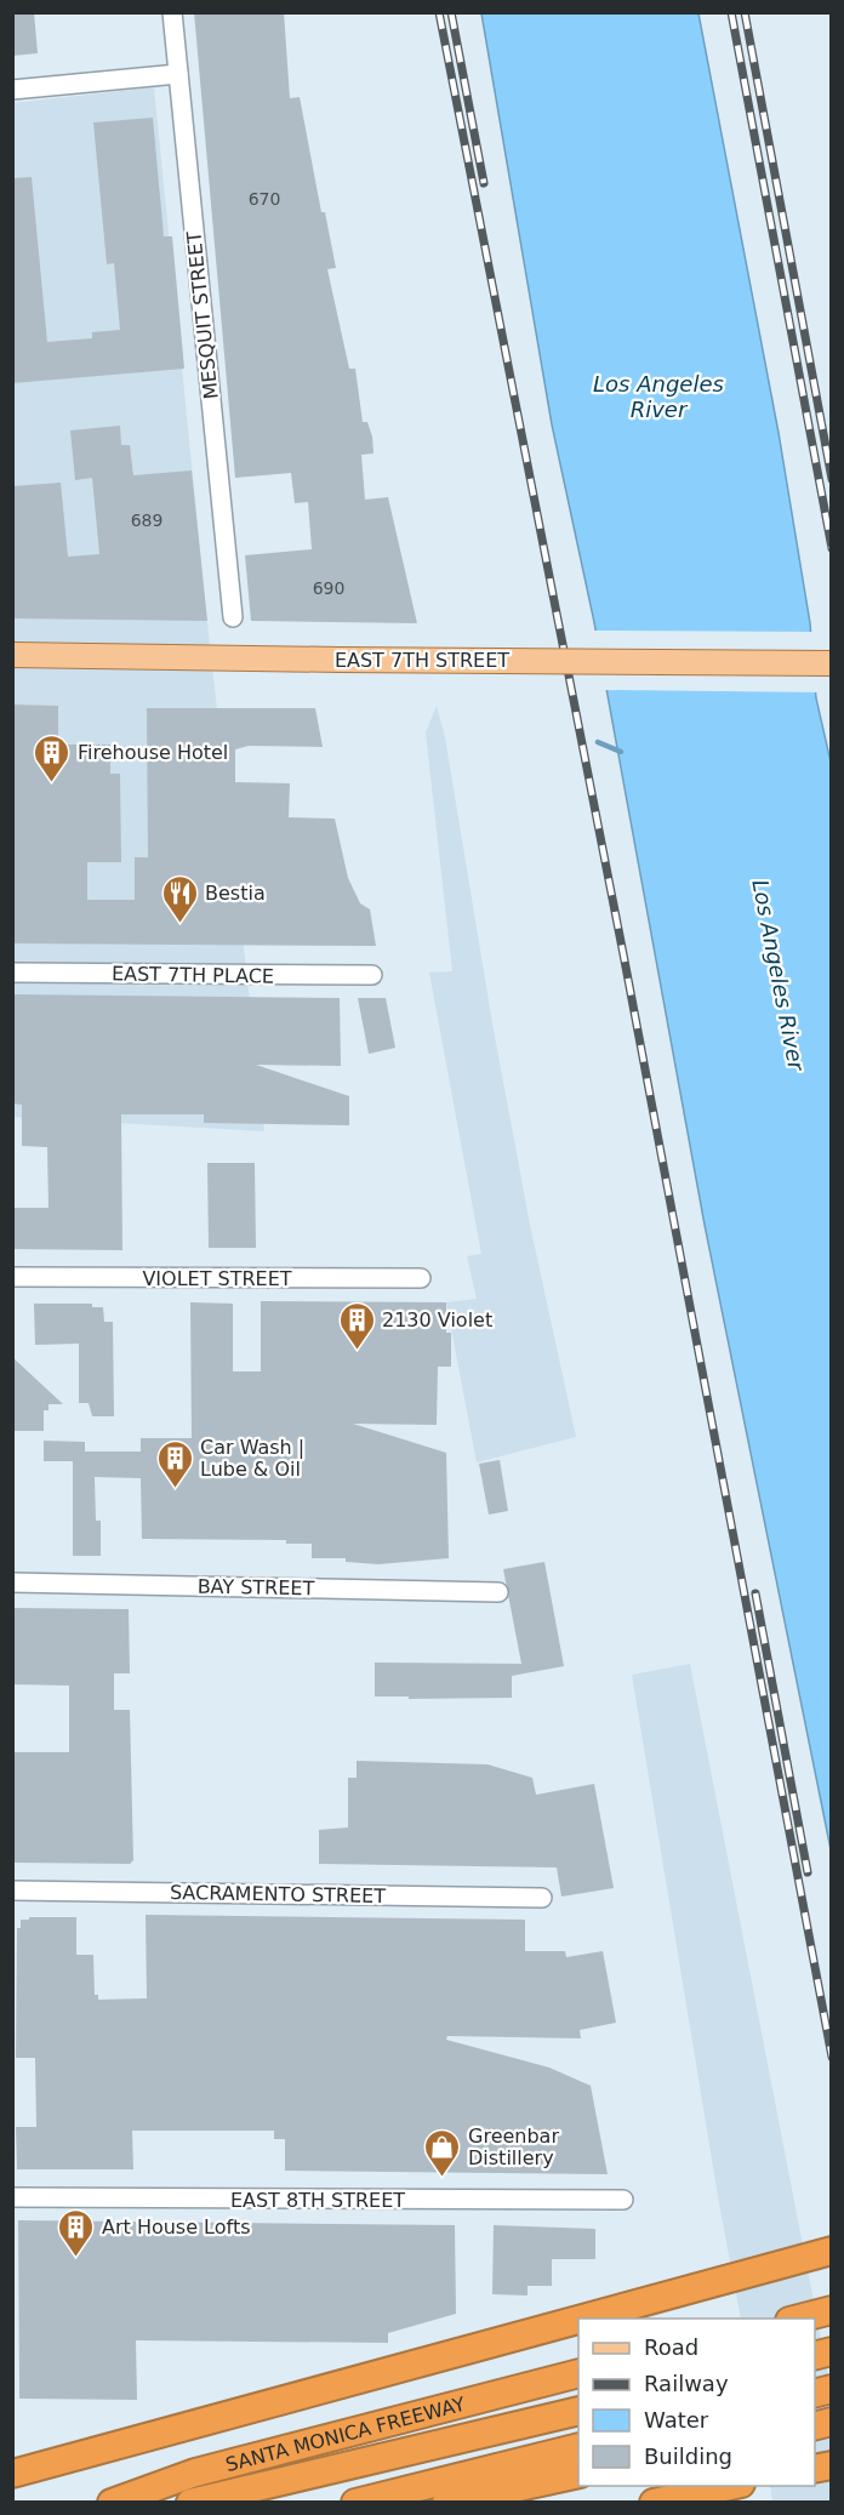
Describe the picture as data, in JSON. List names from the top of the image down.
{
  "streets": {
    "highway": ["SANTA MONICA FREEWAY"],
    "main road": ["EAST 7TH STREET"],
    "street": [
      "MESQUIT STREET",
      "EAST 7TH PLACE",
      "VIOLET STREET",
      "BAY STREET",
      "SACRAMENTO STREET",
      "EAST 8TH STREET"
    ]
  },
  "water": ["Los Angeles River"],
  "places": {
    "building": [
      "Firehouse Hotel",
      "2130 Violet",
      "Car Wash | Lube & Oil",
      "Art House Lofts"
    ],
    "restaurant": ["Bestia"],
    "shop": ["Greenbar Distillery"]
  },
  "house_numbers": ["670", "689", "690"],
  "legend": [
    "Road",
    "Railway",
    "Water",
    "Building"
  ]
}
